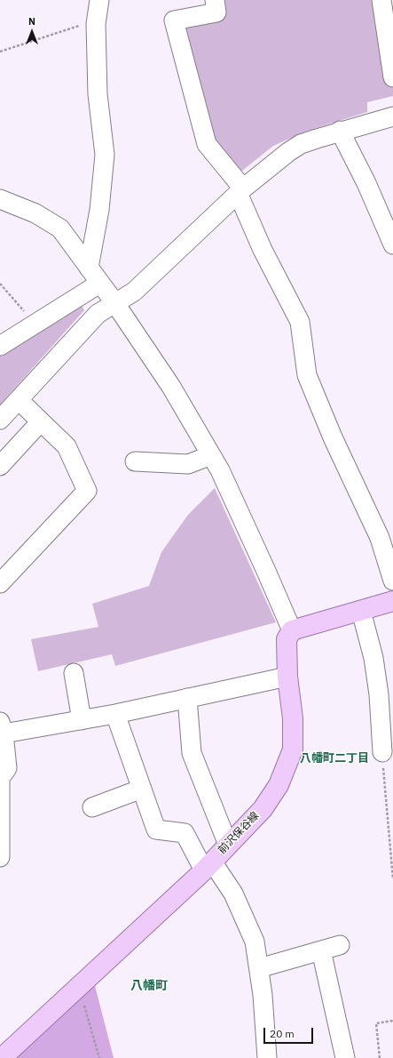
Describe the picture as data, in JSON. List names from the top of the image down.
{
  "streets": {
    "main road": ["前沢保谷線"]
  },
  "districts": ["八幡町二丁目", "八幡町"],
  "scale_bar": "20 m",
  "north": "top"
}
